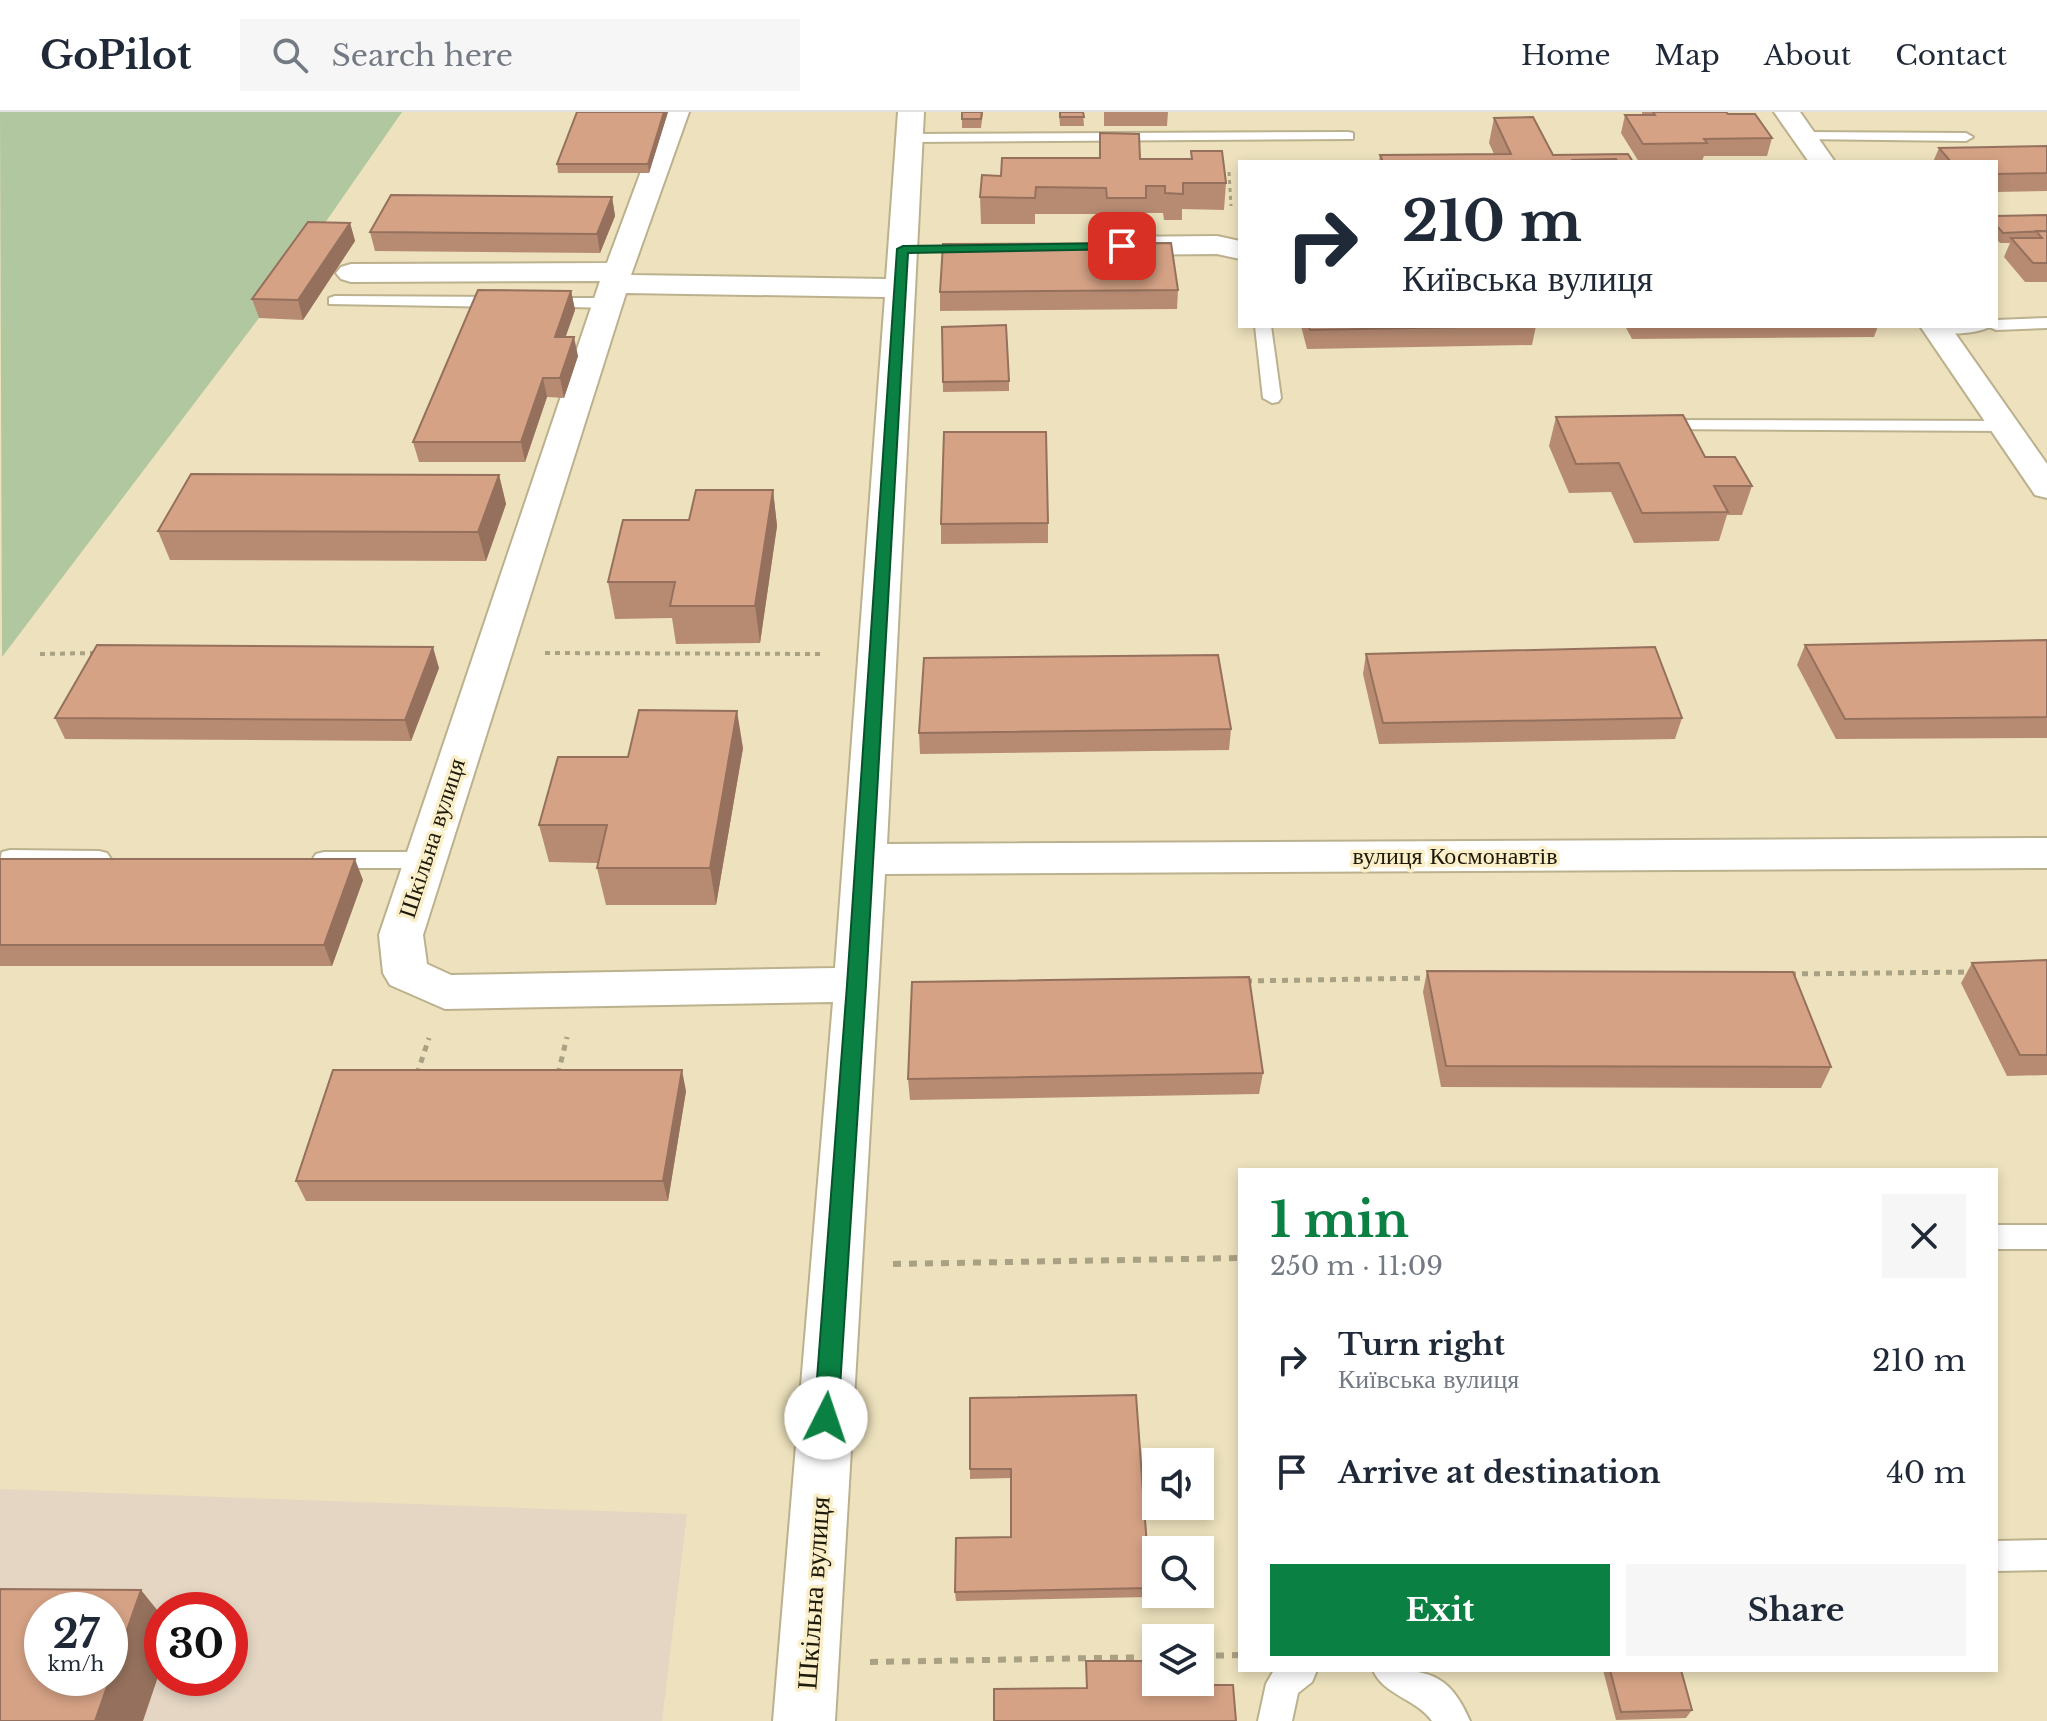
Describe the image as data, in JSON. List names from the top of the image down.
{
  "streets": {
    "street": ["Шкільна вулиця", "вулиця Космонавтів"]
  },
  "crossings": [
    ["Шкільна вулиця", "вулиця Космонавтів"]
  ],
  "page": {
    "header": "GoPilot",
    "search": "Search here",
    "nav": [
      "Home",
      "Map",
      "About",
      "Contact"
    ],
    "turn": ["210 m", "Київська вулиця"],
    "heading": ["1 min", "250 m · 11:09"],
    "list": [
      {
        "name": "Turn right",
        "note": "Київська вулиця",
        "value": "210 m"
      },
      {
        "name": "Arrive at destination",
        "value": "40 m"
      }
    ],
    "buttons": ["Exit", "Share"],
    "speed": "27 km/h",
    "limit": "30"
  }
}
